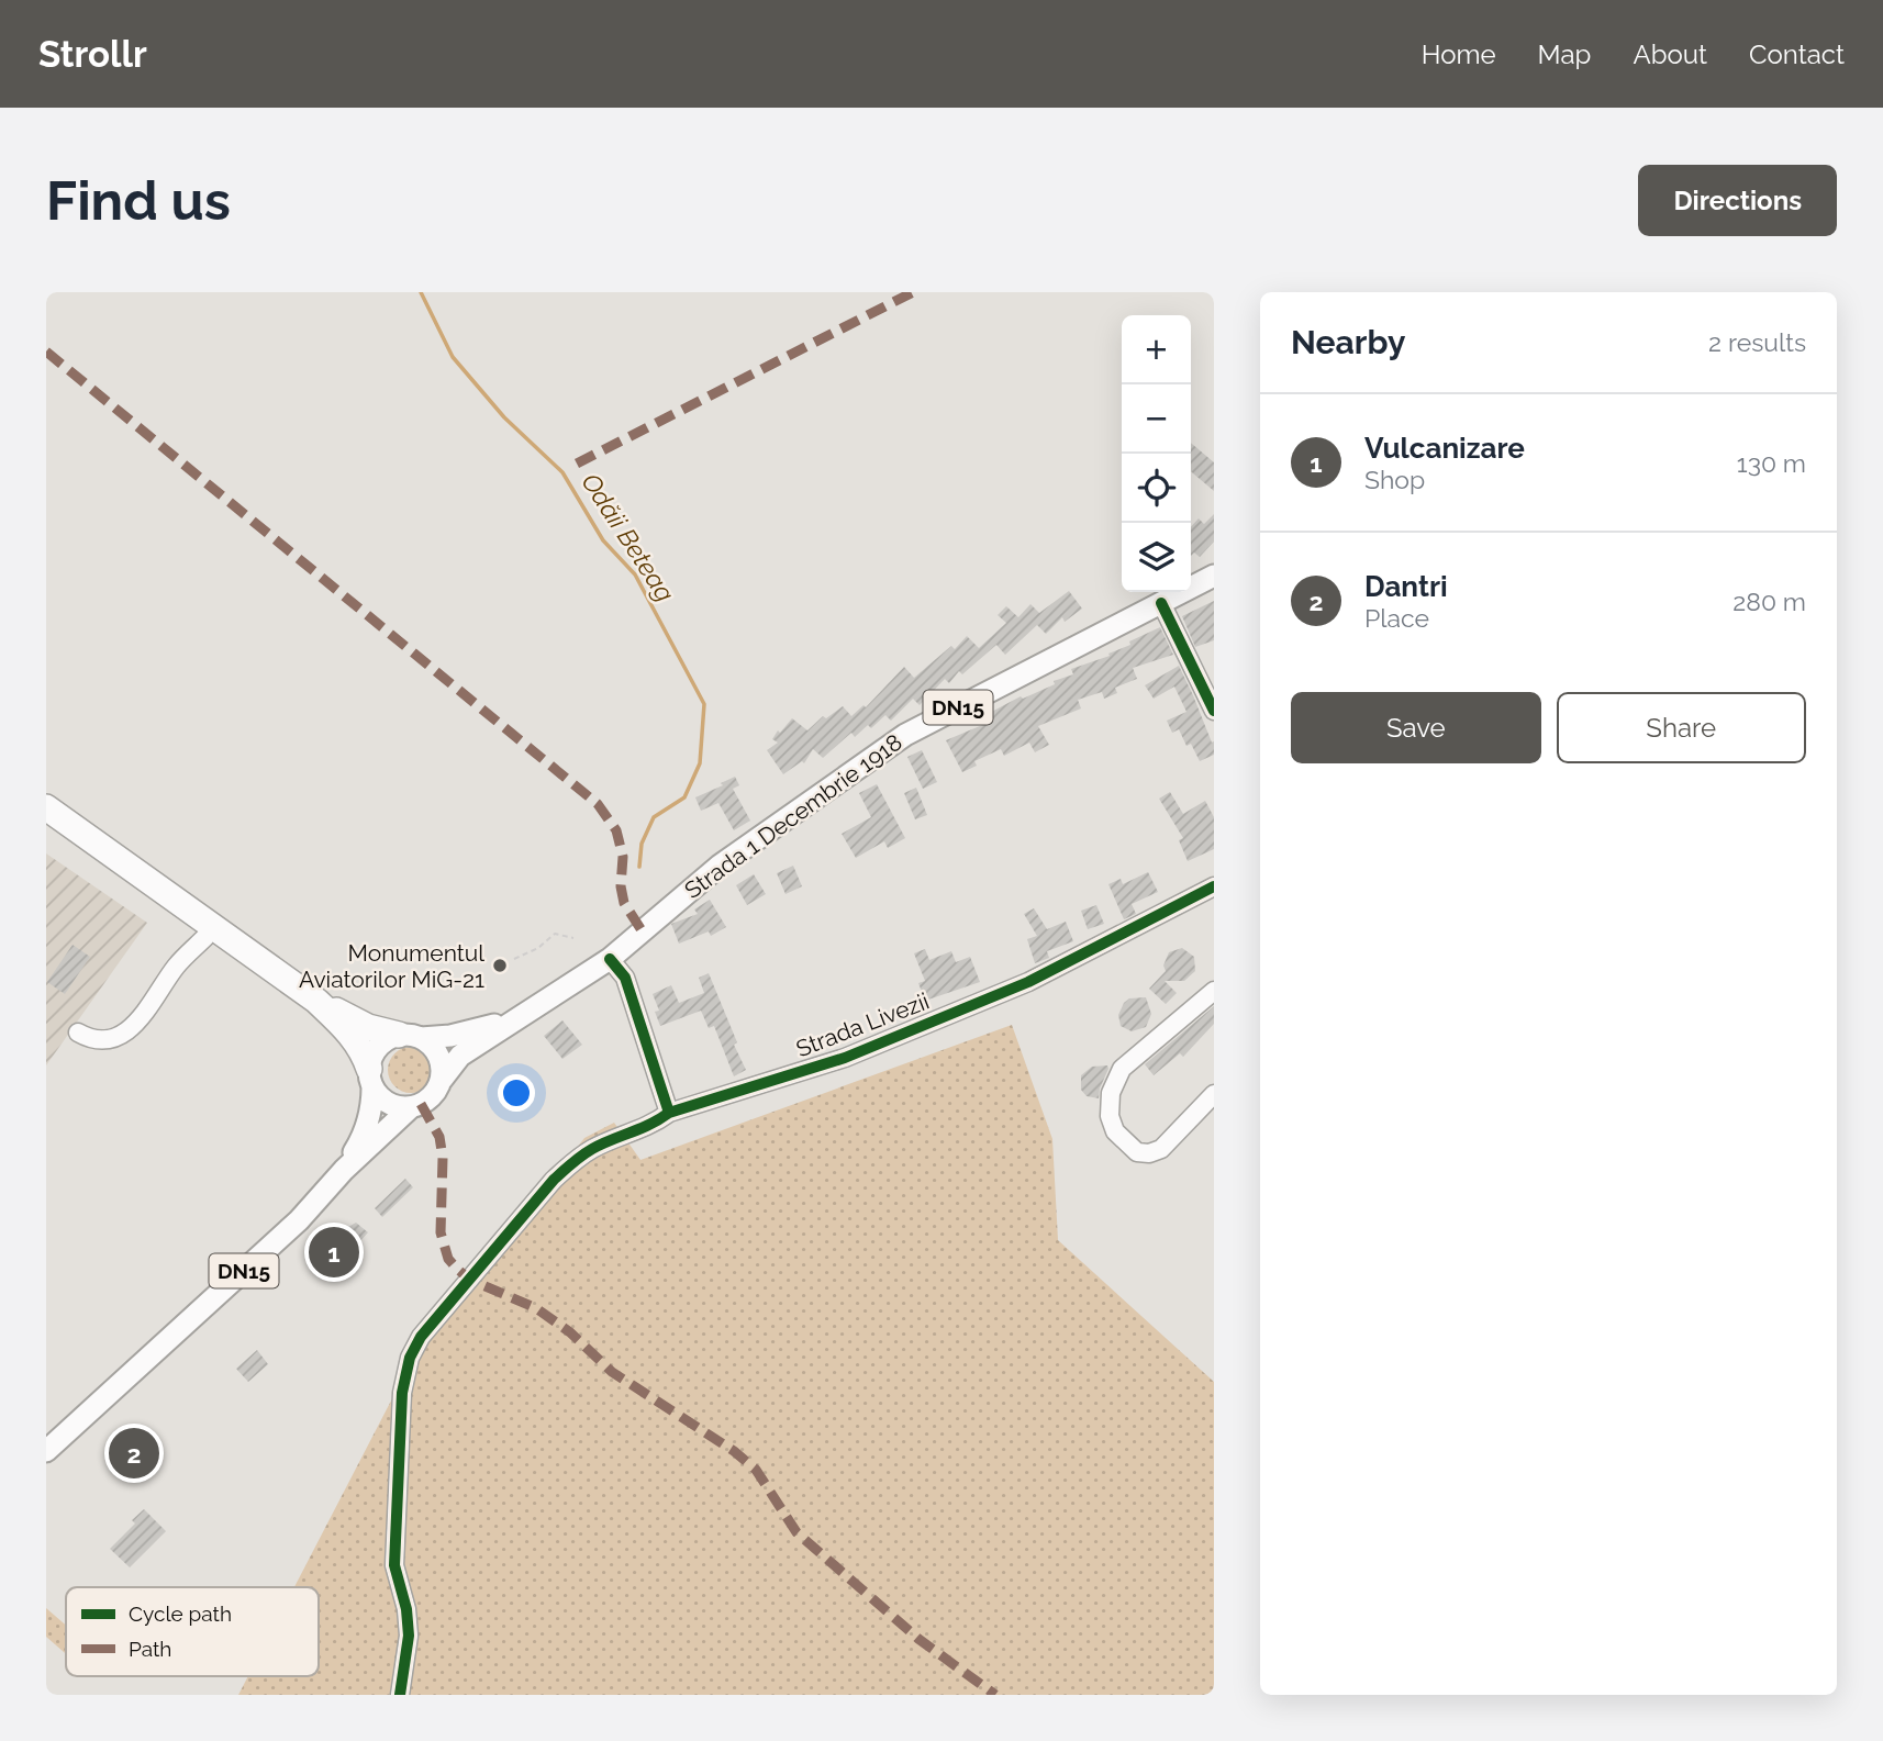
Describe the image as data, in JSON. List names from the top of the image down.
{
  "streets": {
    "main road": ["DN15", "Strada 1 Decembrie 1918"],
    "street": ["Strada Livezii"]
  },
  "crossings": [
    ["DN15", "Strada 1 Decembrie 1918"]
  ],
  "water": ["Odăii Beteag"],
  "places": ["Monumentul Aviatorilor MiG-21"],
  "legend": ["Cycle path", "Path"],
  "page": {
    "header": "Strollr",
    "nav": [
      "Home",
      "Map",
      "About",
      "Contact"
    ],
    "buttons": [
      "Directions",
      ["Save", "Share"]
    ],
    "title": "Find us",
    "heading": ["Nearby", "2 results"],
    "map_buttons": ["+", "−"],
    "list": [
      {
        "mark": "1",
        "name": "Vulcanizare",
        "note": "Shop",
        "value": "130 m"
      },
      {
        "mark": "2",
        "name": "Dantri",
        "note": "Place",
        "value": "280 m"
      }
    ],
    "pins": ["1", "2"]
  }
}
